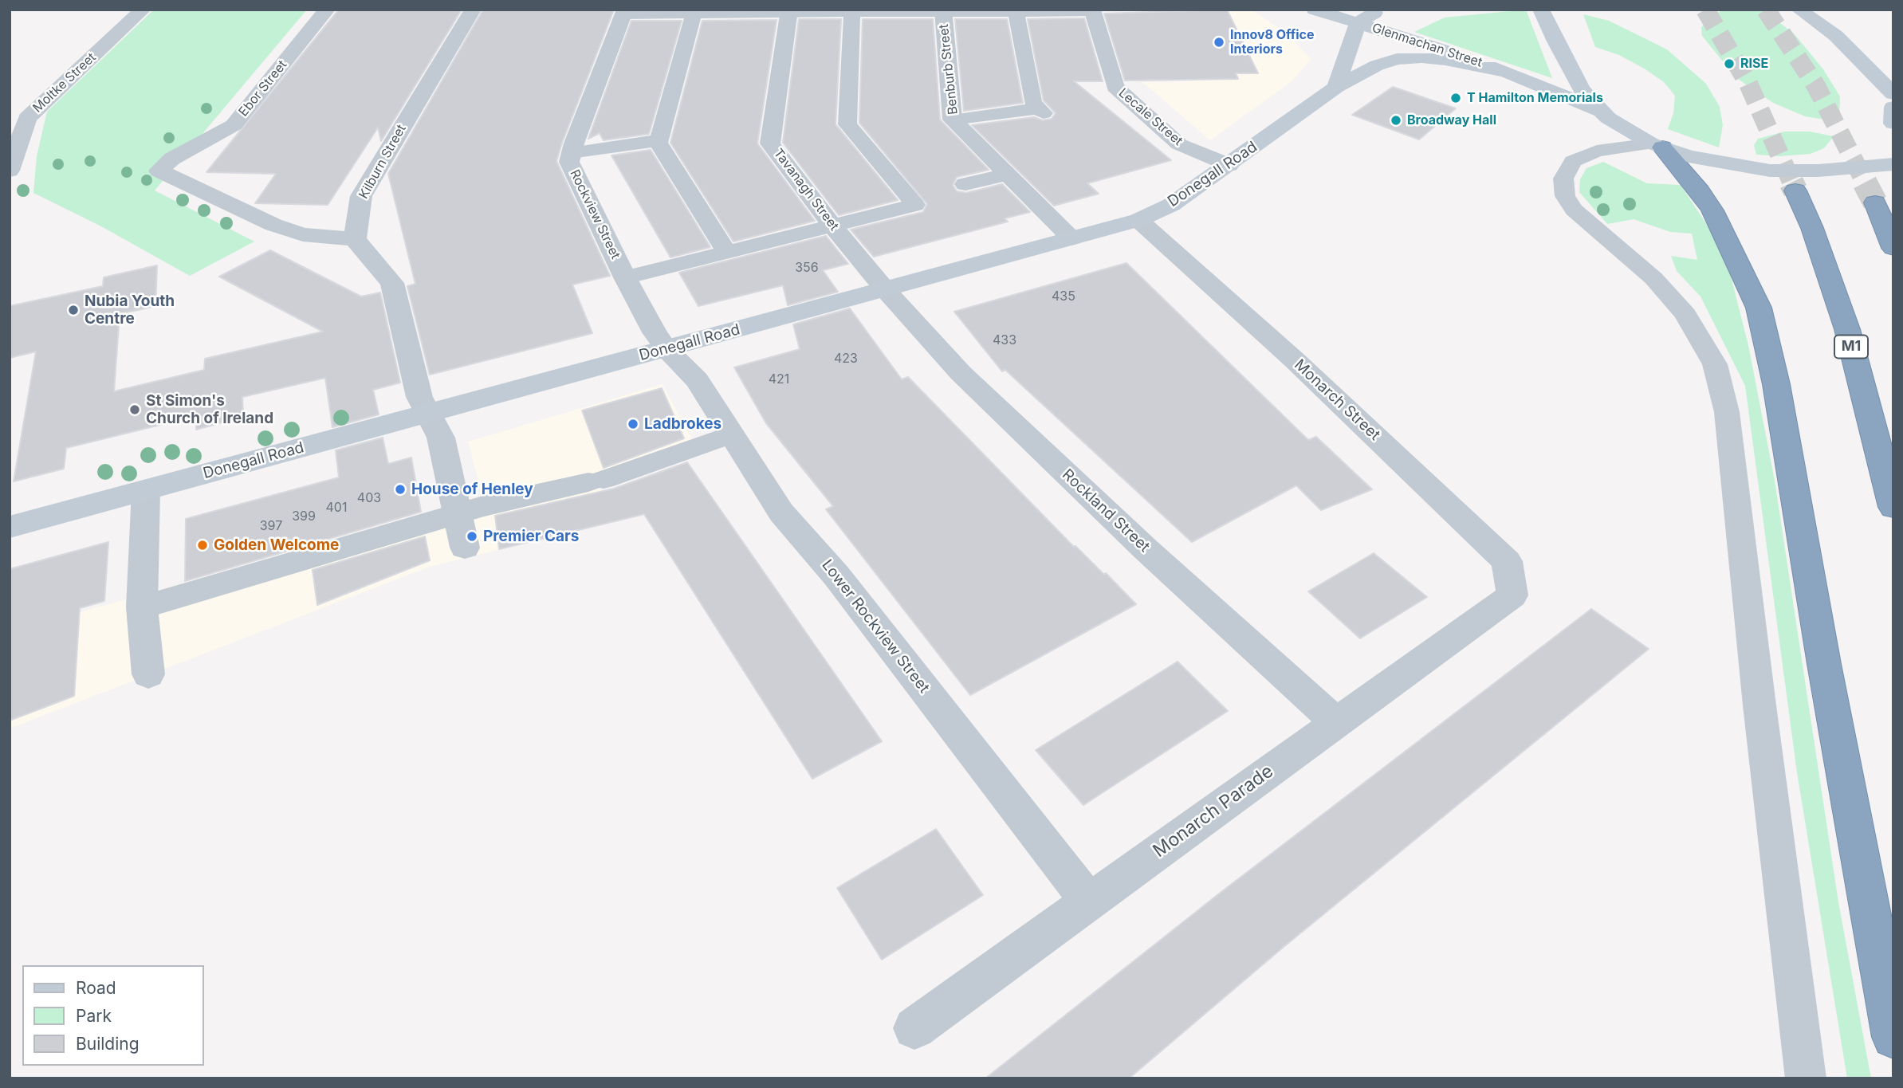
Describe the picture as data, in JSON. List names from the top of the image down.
{
  "streets": {
    "highway": ["M1"],
    "street": [
      "Glenmachan Street",
      "Benburb Street",
      "Moltke Street",
      "Ebor Street",
      "Lecale Street",
      "Kilburn Street",
      "Donegall Road",
      "Tavanagh Street",
      "Rockview Street",
      "Monarch Street",
      "Rockland Street",
      "Lower Rockview Street",
      "Monarch Parade"
    ]
  },
  "crossings": [
    ["Glenmachan Street", "Donegall Road"],
    ["Benburb Street", "Donegall Road"],
    ["Ebor Street", "Kilburn Street"],
    ["Lecale Street", "Donegall Road"],
    ["Donegall Road", "Tavanagh Street"],
    ["Donegall Road", "Rockview Street"],
    ["Donegall Road", "Monarch Street"],
    ["Donegall Road", "Rockland Street"],
    ["Donegall Road", "Lower Rockview Street"],
    ["Tavanagh Street", "Rockland Street"],
    ["Rockview Street", "Lower Rockview Street"],
    ["Monarch Street", "Monarch Parade"],
    ["Rockland Street", "Monarch Parade"],
    ["Lower Rockview Street", "Monarch Parade"]
  ],
  "places": [
    "Innov8 Office Interiors",
    "RISE",
    "T Hamilton Memorials",
    "Broadway Hall",
    "Nubia Youth Centre",
    "St Simon's Church of Ireland",
    "Ladbrokes",
    "House of Henley",
    "Premier Cars",
    "Golden Welcome"
  ],
  "house_numbers": [
    "356",
    "435",
    "433",
    "423",
    "421",
    "403",
    "401",
    "399",
    "397"
  ],
  "legend": ["Road", "Park", "Building"]
}
